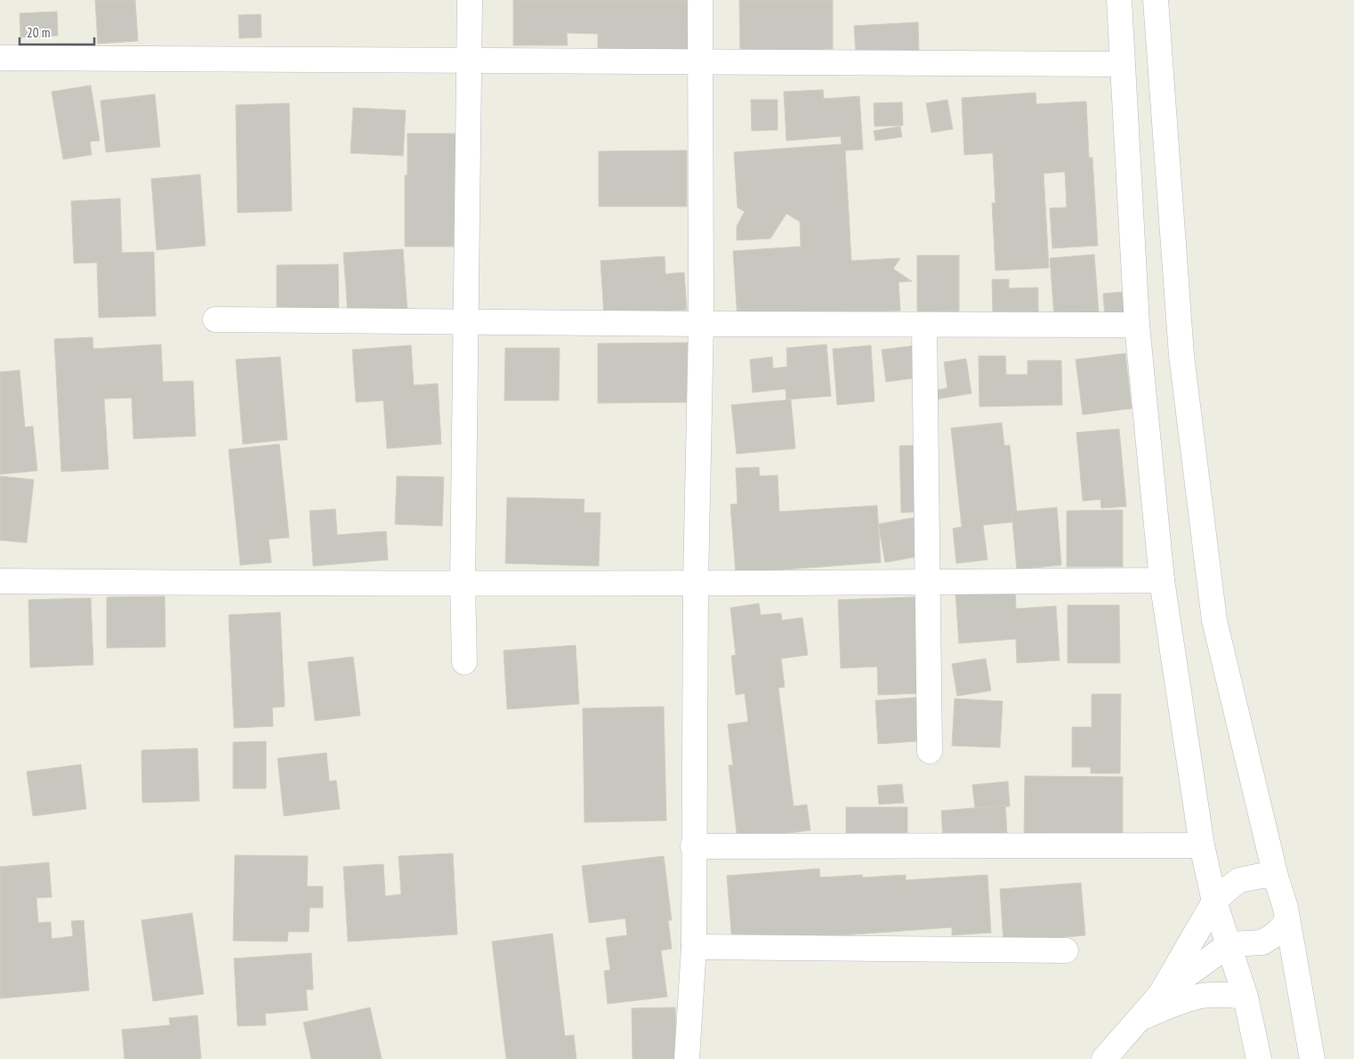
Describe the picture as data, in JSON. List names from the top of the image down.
{
  "scale_bar": "20 m"
}
